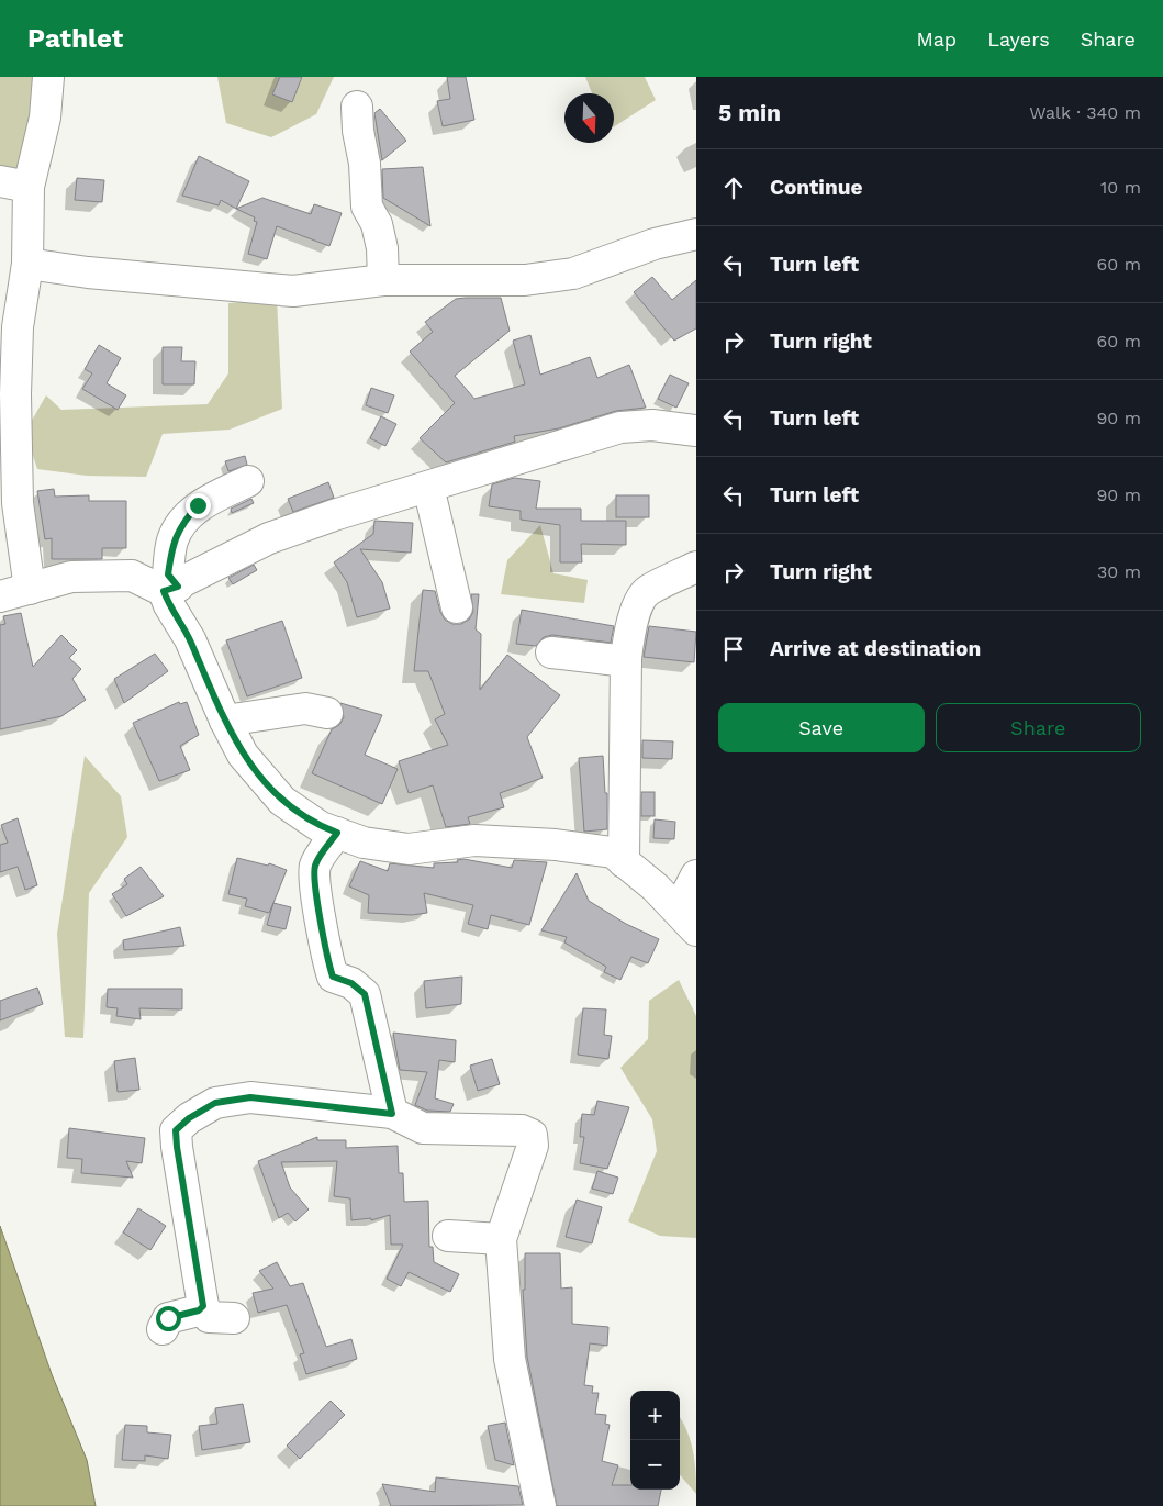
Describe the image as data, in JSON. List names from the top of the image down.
{
  "north": "bottom",
  "page": {
    "header": "Pathlet",
    "nav": ["Map", "Layers", "Share"],
    "heading": ["5 min", "Walk · 340 m"],
    "list": [
      ["Continue", "10 m"],
      ["Turn left", "60 m"],
      ["Turn right", "60 m"],
      ["Turn left", "90 m"],
      ["Turn left", "90 m"],
      ["Turn right", "30 m"],
      "Arrive at destination"
    ],
    "buttons": ["Save", "Share"],
    "map_buttons": ["+", "−"]
  }
}
